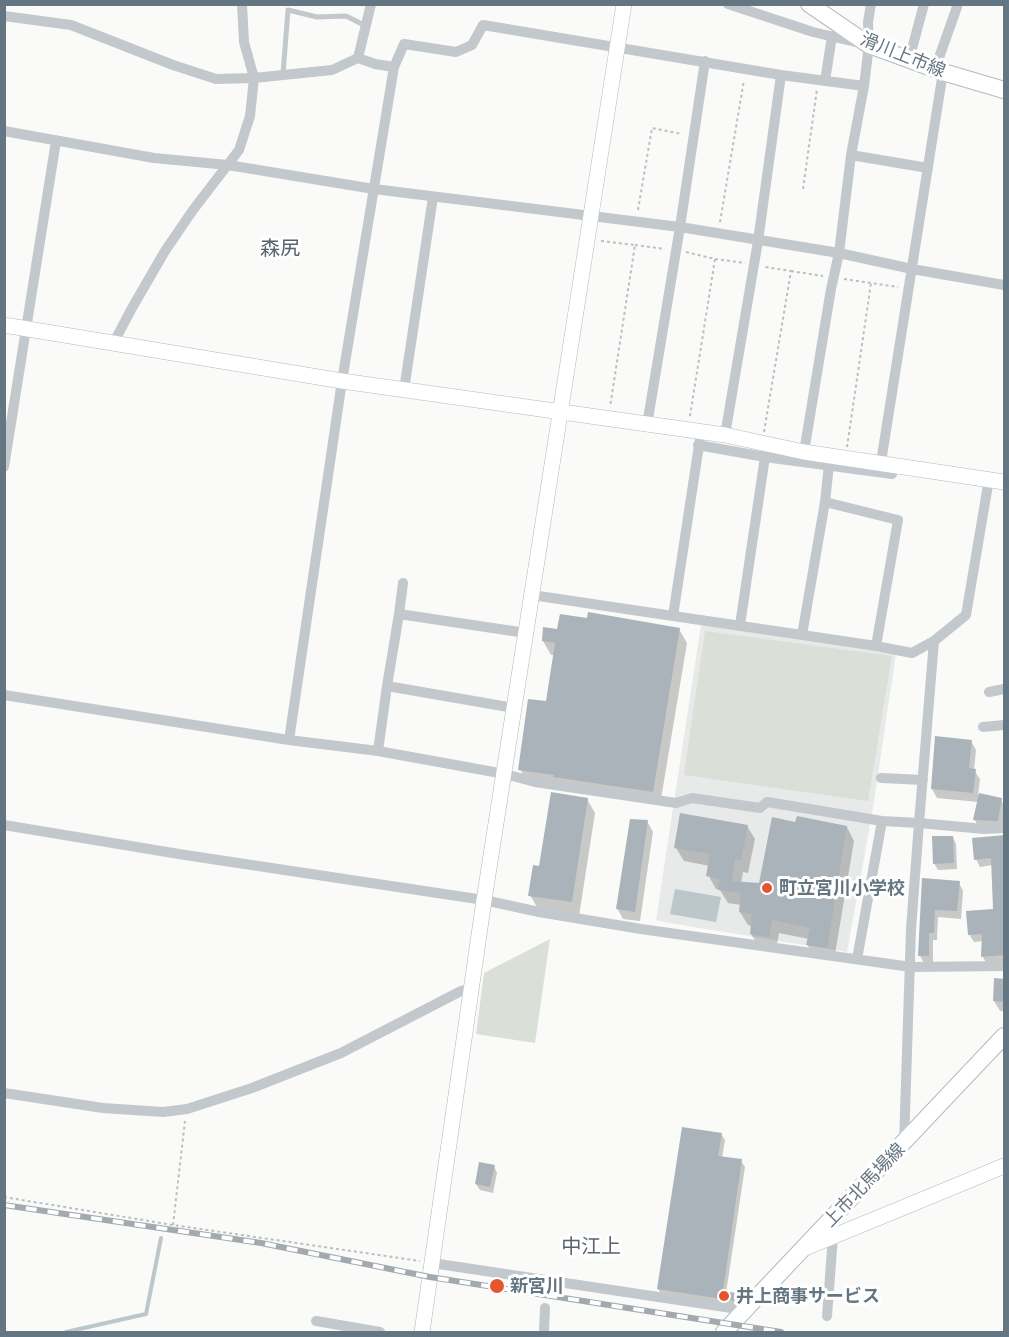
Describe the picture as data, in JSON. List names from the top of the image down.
{
  "streets": {
    "main road": ["滑川上市線", "上市北馬場線"]
  },
  "districts": ["森尻", "中江上"],
  "places": ["町立宮川小学校", "新宮川", "井上商事サービス"]
}
